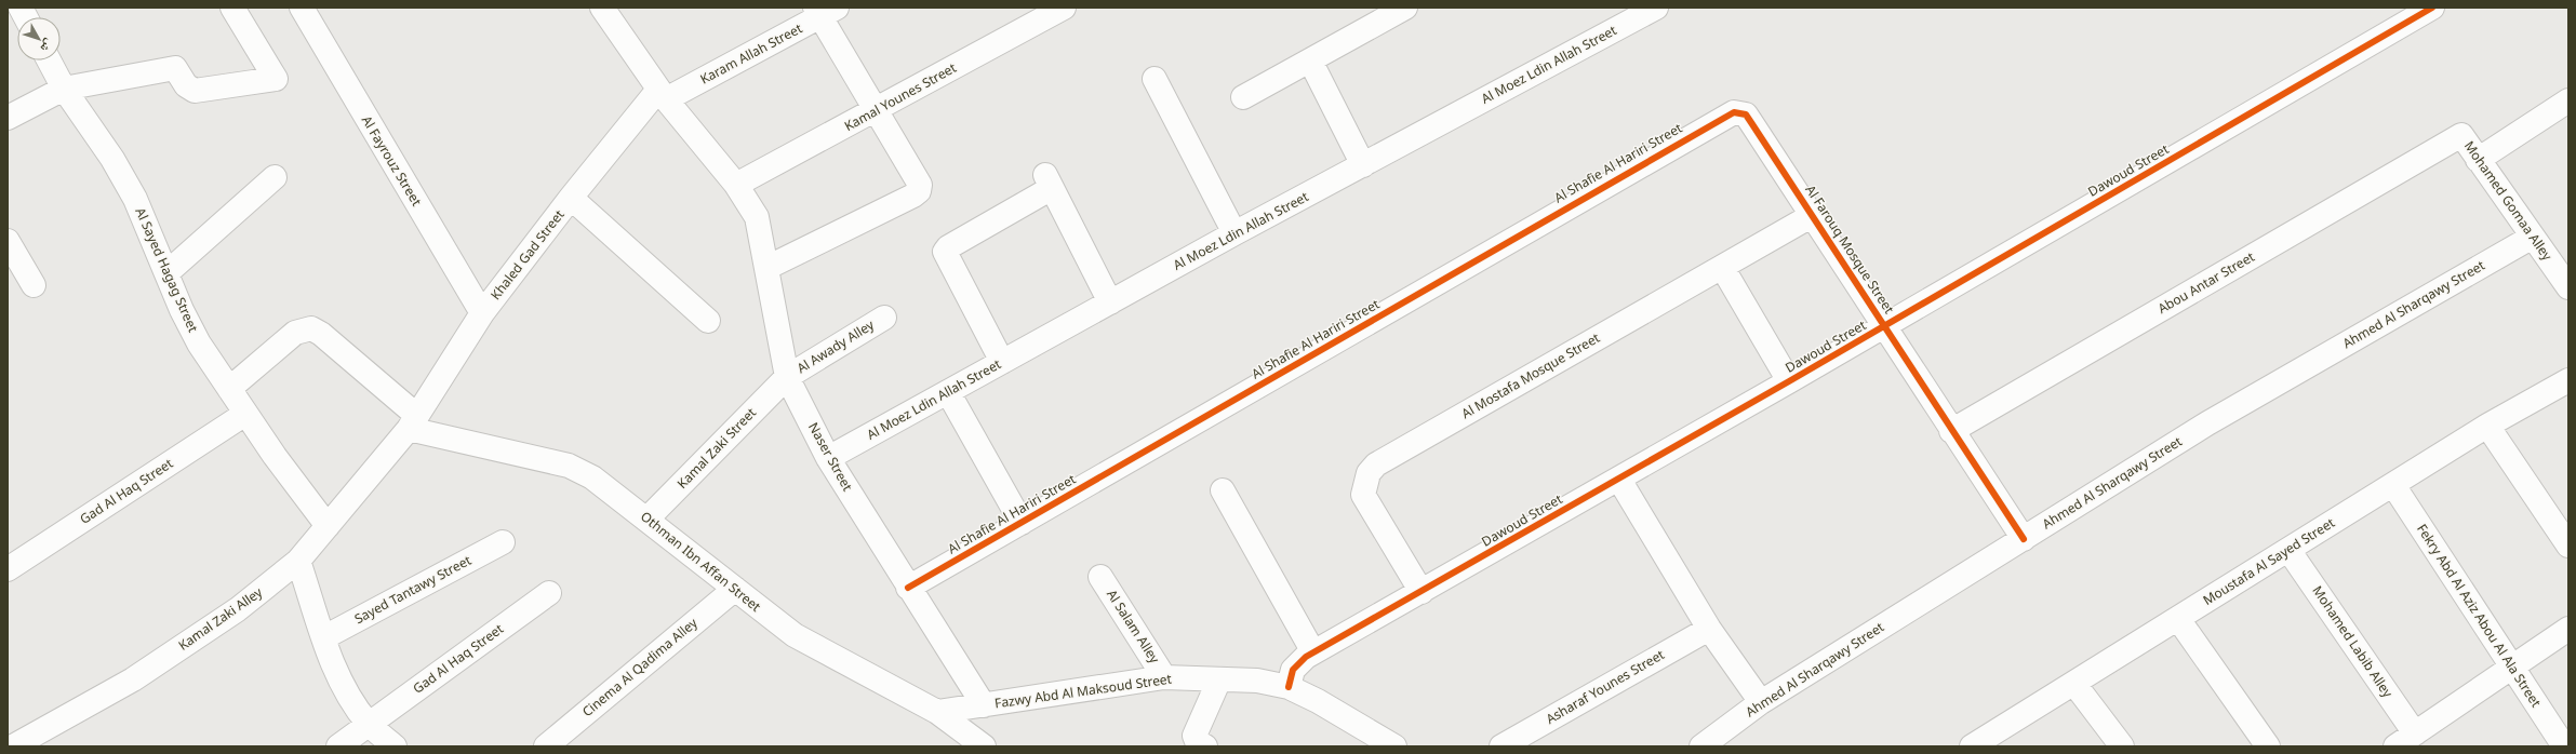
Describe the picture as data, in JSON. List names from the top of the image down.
{
  "streets": {
    "street": [
      "Karam Allah Street",
      "Al Moez Ldin Allah Street",
      "Kamal Younes Street",
      "Al Fayrouz Street",
      "Al Shafie Al Hariri Street",
      "Dawoud Street",
      "Mohamed Gomaa Alley",
      "Al Farouq Mosque Street",
      "Khaled Gad Street",
      "Al Sayed Hagag Street",
      "Abou Antar Street",
      "Ahmed Al Sharqawy Street",
      "Al Awady Alley",
      "Al Mostafa Mosque Street",
      "Kamal Zaki Street",
      "Naser Street",
      "Gad Al Haq Street",
      "Othman Ibn Affan Street",
      "Moustafa Al Sayed Street",
      "Sayed Tantawy Street",
      "Fekry Abd Al Aziz Abou Al Ala Street",
      "Kamal Zaki Alley",
      "Al Salam Alley",
      "Mohamed Labib Alley",
      "Cinema Al Qadima Alley",
      "Asharaf Younes Street",
      "Fazwy Abd Al Maksoud Street"
    ]
  },
  "crossings": [
    ["Karam Allah Street", "Khaled Gad Street"],
    ["Karam Allah Street", "Naser Street"],
    ["Al Moez Ldin Allah Street", "Naser Street"],
    ["Kamal Younes Street", "Naser Street"],
    ["Al Fayrouz Street", "Khaled Gad Street"],
    ["Al Shafie Al Hariri Street", "Al Farouq Mosque Street"],
    ["Al Shafie Al Hariri Street", "Naser Street"],
    ["Dawoud Street", "Al Farouq Mosque Street"],
    ["Dawoud Street", "Al Mostafa Mosque Street"],
    ["Dawoud Street", "Fazwy Abd Al Maksoud Street"],
    ["Mohamed Gomaa Alley", "Abou Antar Street"],
    ["Mohamed Gomaa Alley", "Ahmed Al Sharqawy Street"],
    ["Al Farouq Mosque Street", "Abou Antar Street"],
    ["Al Farouq Mosque Street", "Ahmed Al Sharqawy Street"],
    ["Al Farouq Mosque Street", "Al Mostafa Mosque Street"],
    ["Khaled Gad Street", "Naser Street"],
    ["Khaled Gad Street", "Othman Ibn Affan Street"],
    ["Khaled Gad Street", "Kamal Zaki Alley"],
    ["Al Sayed Hagag Street", "Gad Al Haq Street"],
    ["Al Sayed Hagag Street", "Kamal Zaki Alley"],
    ["Al Awady Alley", "Kamal Zaki Street"],
    ["Al Awady Alley", "Naser Street"],
    ["Kamal Zaki Street", "Naser Street"],
    ["Kamal Zaki Street", "Othman Ibn Affan Street"],
    ["Naser Street", "Fazwy Abd Al Maksoud Street"],
    ["Othman Ibn Affan Street", "Kamal Zaki Alley"],
    ["Othman Ibn Affan Street", "Cinema Al Qadima Alley"],
    ["Othman Ibn Affan Street", "Fazwy Abd Al Maksoud Street"],
    ["Moustafa Al Sayed Street", "Fekry Abd Al Aziz Abou Al Ala Street"],
    ["Moustafa Al Sayed Street", "Mohamed Labib Alley"],
    ["Al Salam Alley", "Fazwy Abd Al Maksoud Street"]
  ],
  "north": "bottom right"
}
